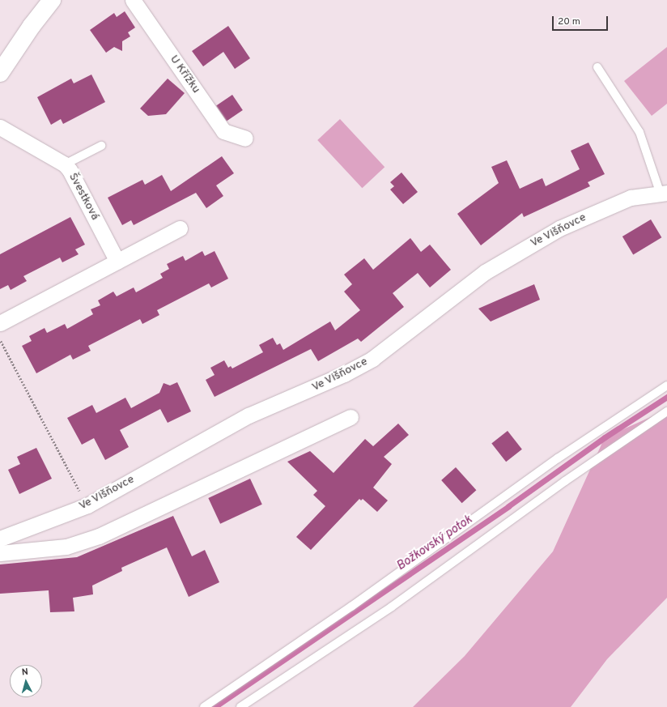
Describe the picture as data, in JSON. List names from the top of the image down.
{
  "streets": {
    "street": ["U Křížku", "Švestková", "Ve Višňovce"]
  },
  "water": ["Božkovský potok"],
  "scale_bar": "20 m",
  "north": "top"
}
